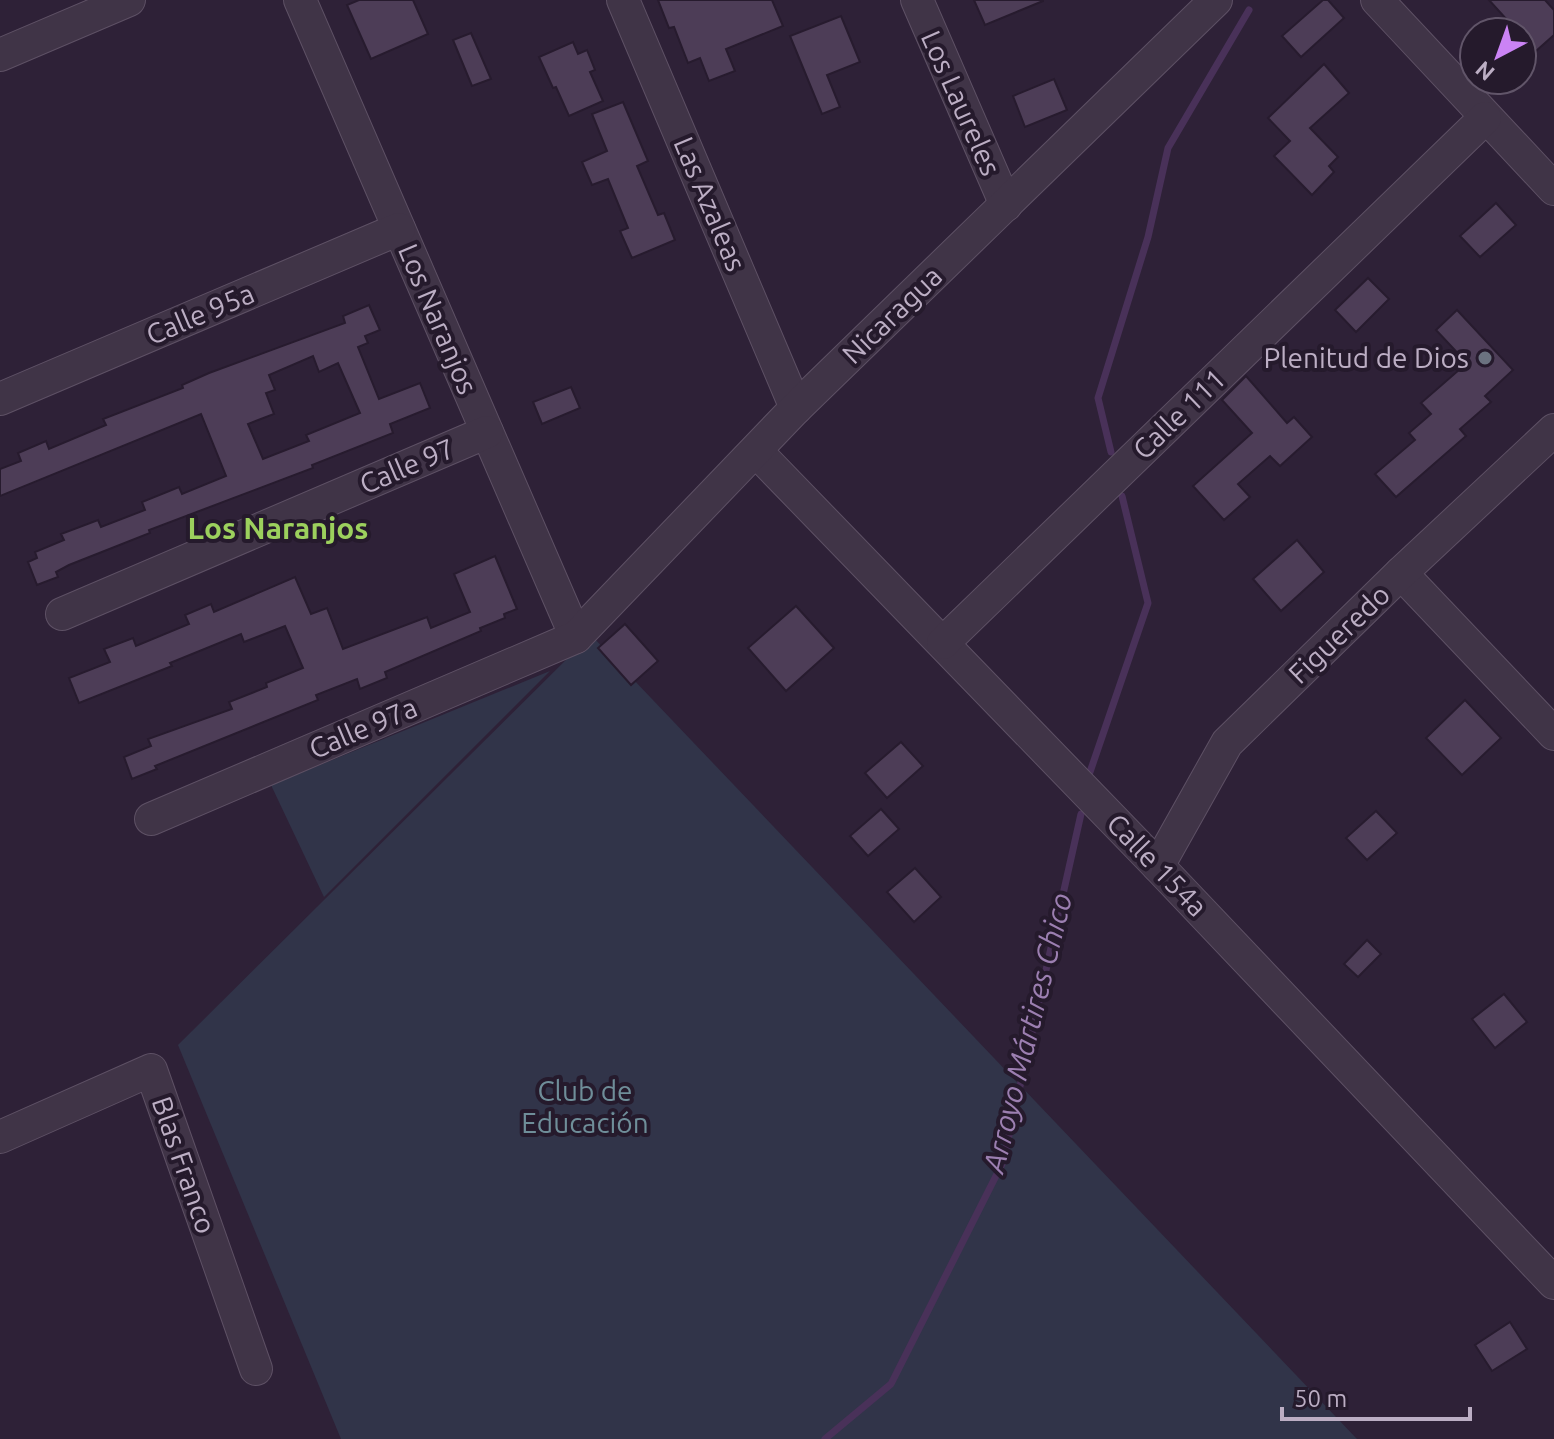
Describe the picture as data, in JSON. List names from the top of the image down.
{
  "streets": {
    "street": [
      "Los Laureles",
      "Las Azaleas",
      "Calle 95a",
      "Nicaragua",
      "Los Naranjos",
      "Calle 111",
      "Calle 97",
      "Figueredo",
      "Calle 97a",
      "Calle 154a",
      "Blas Franco"
    ]
  },
  "crossings": [
    ["Los Laureles", "Nicaragua"],
    ["Las Azaleas", "Nicaragua"],
    ["Calle 95a", "Los Naranjos"],
    ["Nicaragua", "Los Naranjos"],
    ["Nicaragua", "Calle 97a"],
    ["Nicaragua", "Calle 154a"],
    ["Los Naranjos", "Calle 97"],
    ["Los Naranjos", "Calle 97a"],
    ["Calle 111", "Calle 154a"],
    ["Figueredo", "Calle 154a"]
  ],
  "districts": ["Los Naranjos"],
  "water": ["Arroyo Mártires Chico"],
  "parks": ["Club de Educación"],
  "places": ["Plenitud de Dios"],
  "scale_bar": "50 m",
  "north": "bottom left"
}
